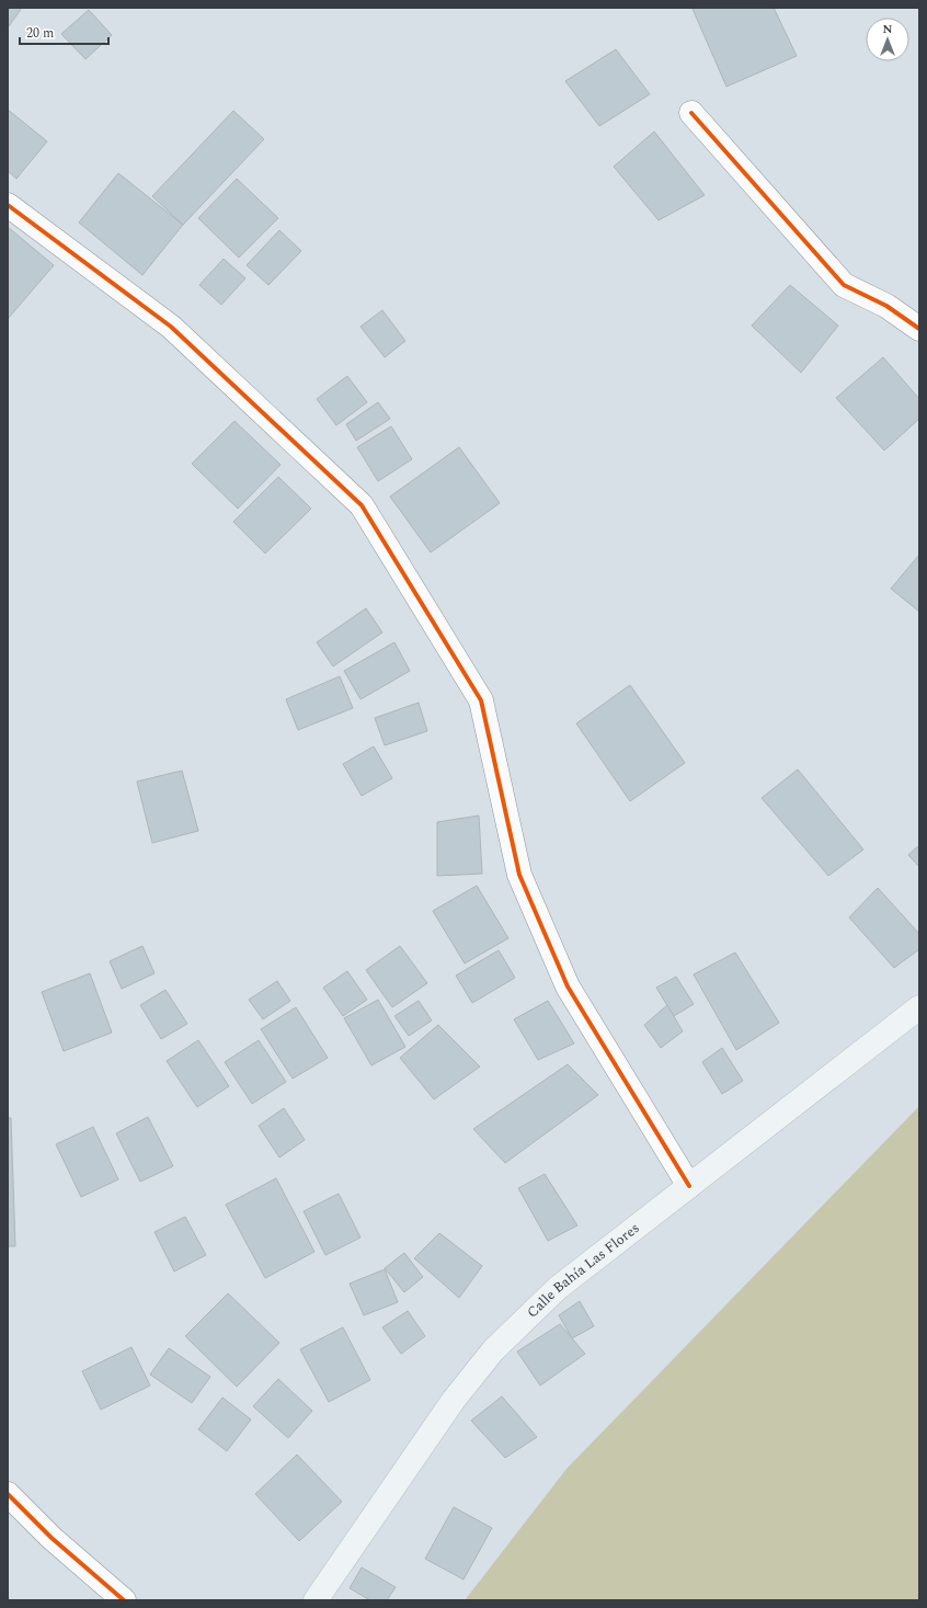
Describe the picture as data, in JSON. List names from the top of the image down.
{
  "streets": {
    "main road": ["Calle Bahía Las Flores"]
  },
  "scale_bar": "20 m",
  "north": "top"
}
